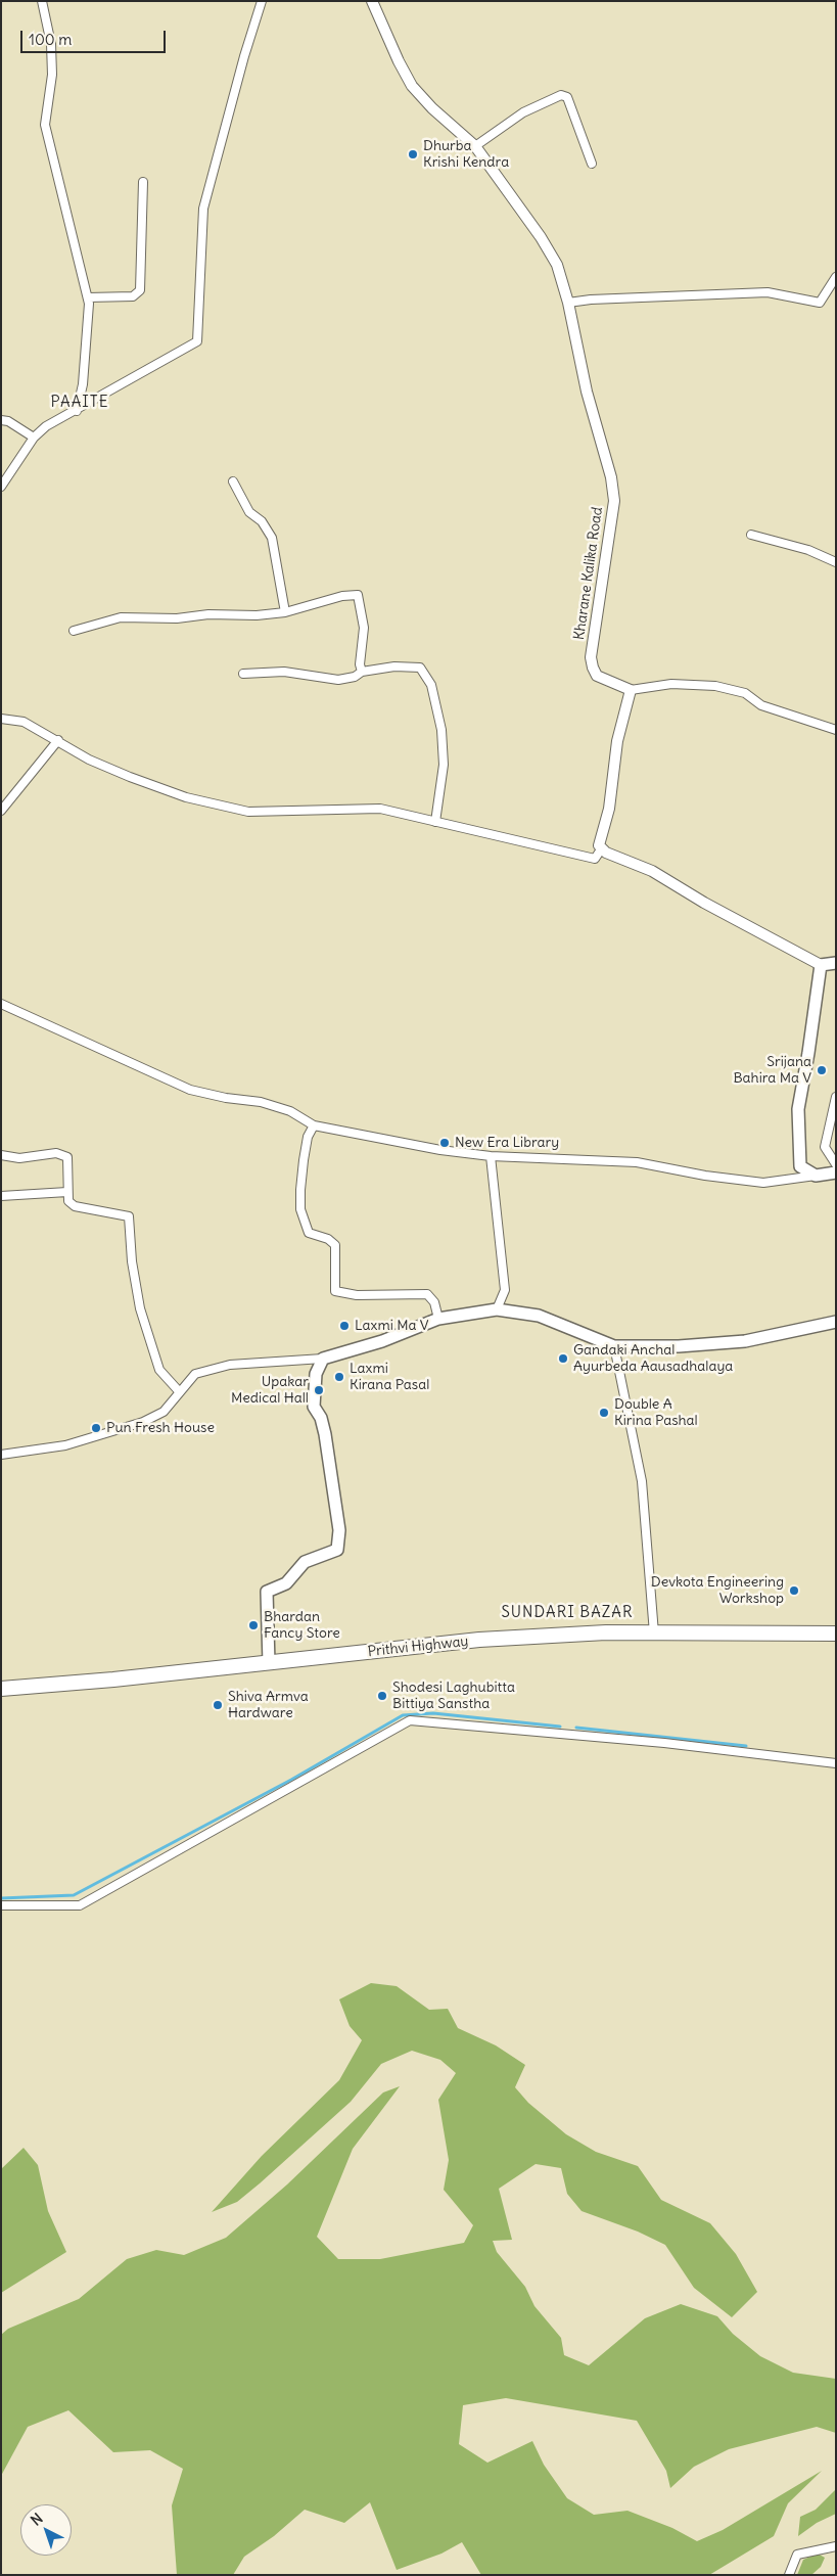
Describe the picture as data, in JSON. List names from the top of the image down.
{
  "streets": {
    "highway": ["Prithvi Highway"],
    "street": ["Kharane Kalika Road"]
  },
  "districts": ["PAAITE", "SUNDARI BAZAR"],
  "places": [
    "Dhurba Krishi Kendra",
    "Srijana Bahira Ma V",
    "New Era Library",
    "Laxmi Ma V",
    "Gandaki Anchal Ayurbeda Aausadhalaya",
    "Laxmi Kirana Pasal",
    "Upakar Medical Hall",
    "Double A Kirina Pashal",
    "Pun Fresh House",
    "Devkota Engineering Workshop",
    "Bhardan Fancy Store",
    "Shodesi Laghubitta Bittiya Sanstha",
    "Shiva Armva Hardware"
  ],
  "scale_bar": "100 m",
  "north": "top left"
}
